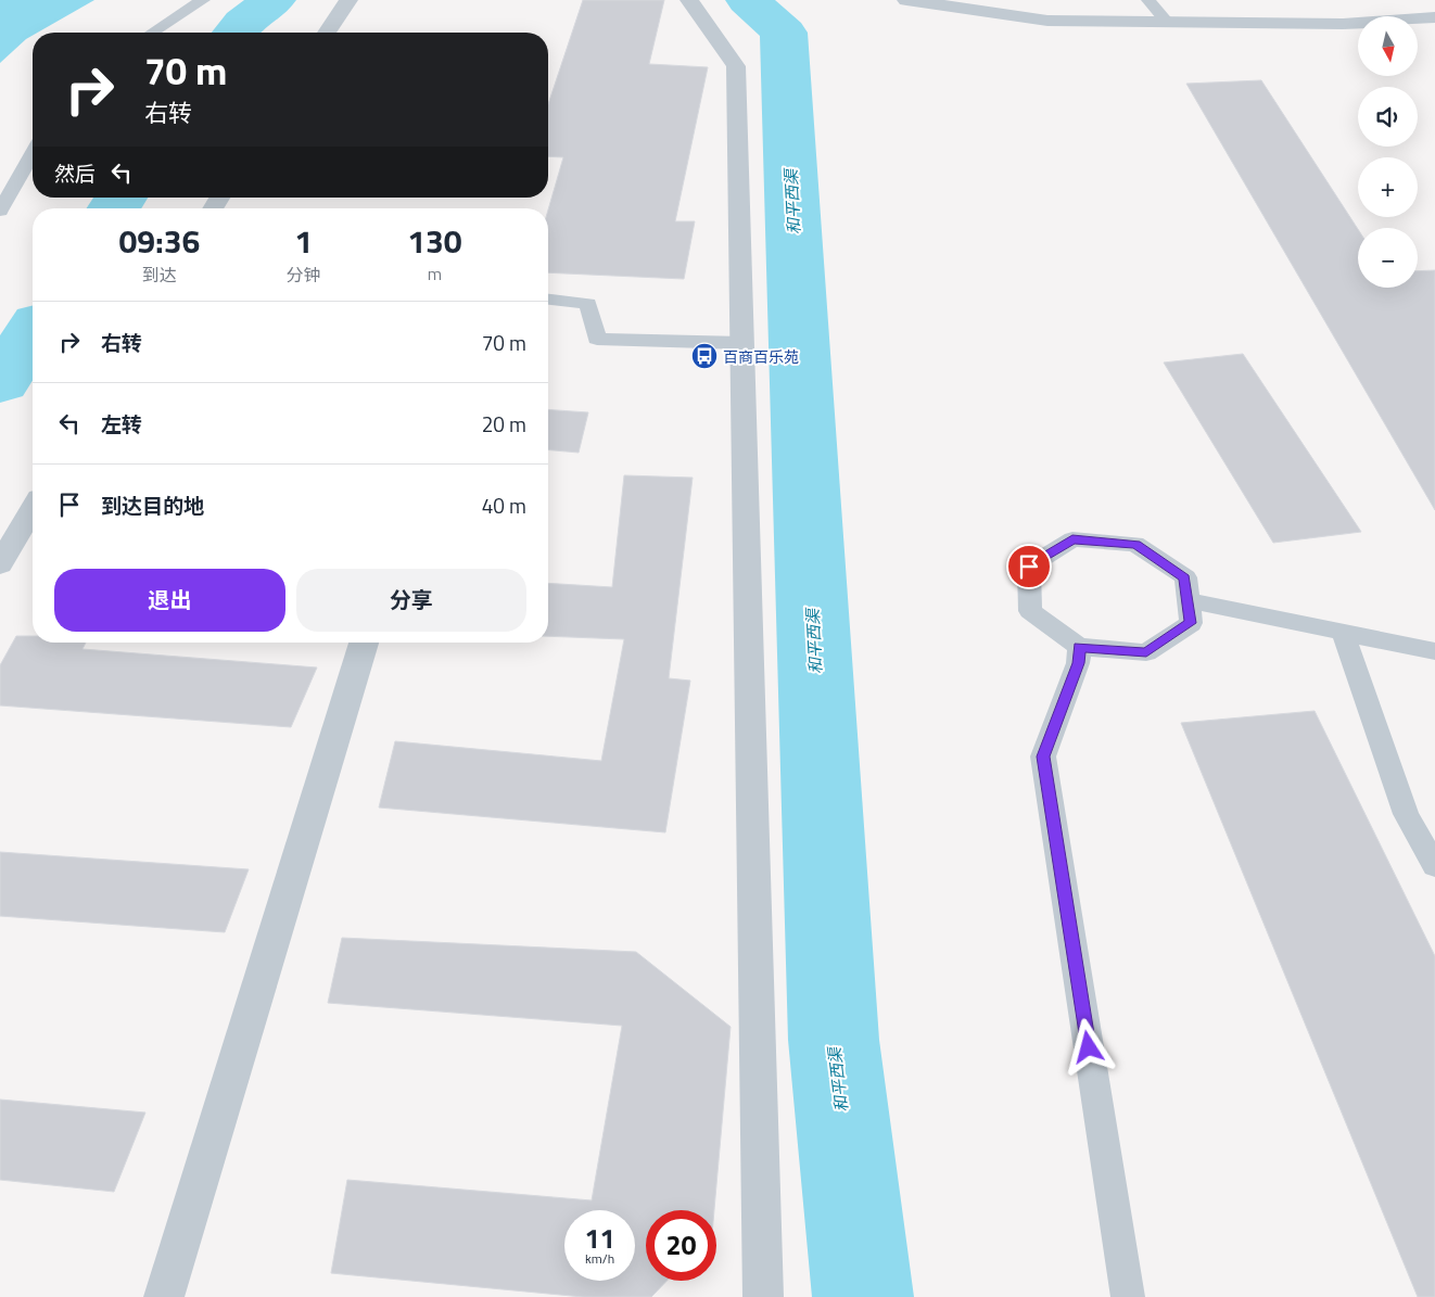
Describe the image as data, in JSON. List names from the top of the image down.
{
  "water": ["和平西渠"],
  "places": {
    "bus stop": ["百商百乐苑"]
  },
  "north": "bottom",
  "page": {
    "map_buttons": ["+", "−"],
    "turn": ["70 m", "右转"],
    "then": "然后",
    "eta": [
      "09:36",
      "到达",
      "1",
      "分钟",
      "130",
      "m"
    ],
    "list": [
      {
        "name": "右转",
        "value": "70 m"
      },
      {
        "name": "左转",
        "value": "20 m"
      },
      {
        "name": "到达目的地",
        "value": "40 m"
      }
    ],
    "buttons": ["退出", "分享"],
    "speed": "11 km/h",
    "limit": "20"
  }
}
